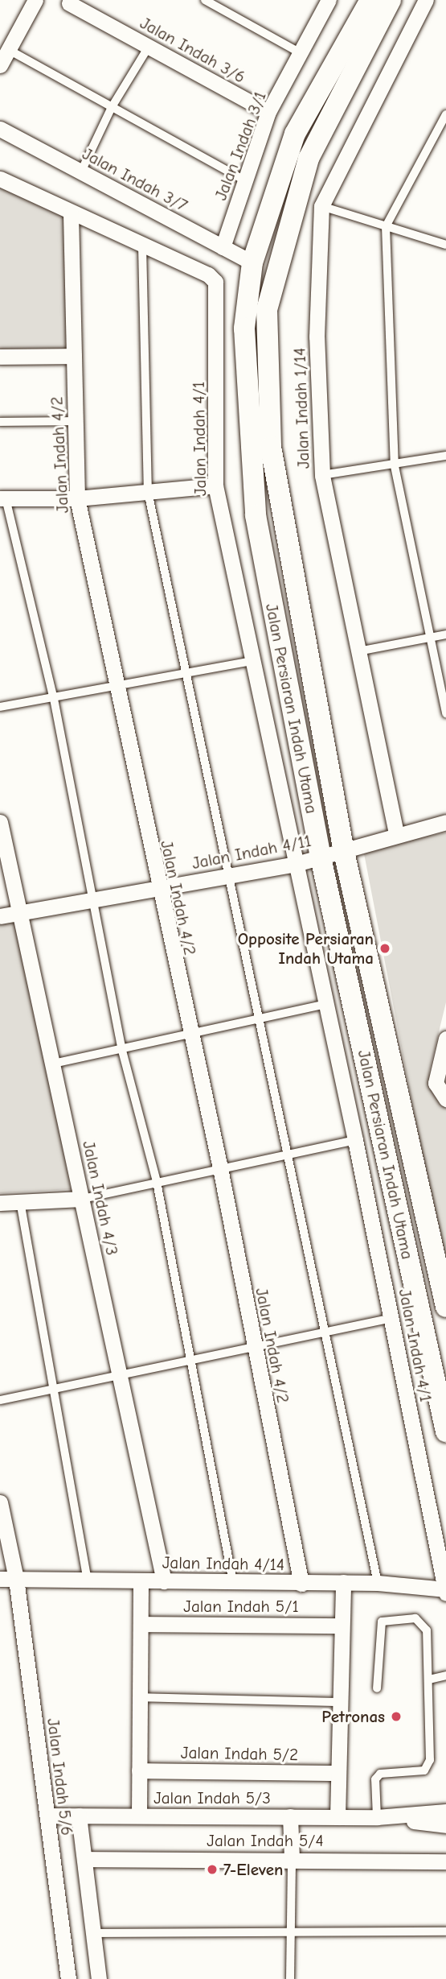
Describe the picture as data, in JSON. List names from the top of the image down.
{
  "streets": {
    "main road": ["Jalan Persiaran Indah Utama"],
    "street": [
      "Jalan Indah 3/6",
      "Jalan Indah 3/1",
      "Jalan Indah 3/7",
      "Jalan Indah 1/14",
      "Jalan Indah 4/1",
      "Jalan Indah 4/2",
      "Jalan Indah 4/11",
      "Jalan Indah 4/3",
      "Jalan Indah 4/14",
      "Jalan Indah 5/1",
      "Jalan Indah 5/2",
      "Jalan Indah 5/6",
      "Jalan Indah 5/3",
      "Jalan Indah 5/4"
    ]
  },
  "crossings": [
    ["Jalan Indah 3/6", "Jalan Indah 3/1"],
    ["Jalan Indah 3/1", "Jalan Indah 3/7"],
    ["Jalan Indah 3/7", "Jalan Persiaran Indah Utama"],
    ["Jalan Indah 1/14", "Jalan Indah 4/11"],
    ["Jalan Indah 4/1", "Jalan Indah 4/2"],
    ["Jalan Indah 4/1", "Jalan Indah 4/11"],
    ["Jalan Indah 4/1", "Jalan Indah 4/14"],
    ["Jalan Indah 4/2", "Jalan Indah 4/11"],
    ["Jalan Indah 4/2", "Jalan Indah 4/14"],
    ["Jalan Persiaran Indah Utama", "Jalan Indah 4/11"],
    ["Jalan Indah 4/11", "Jalan Indah 4/3"],
    ["Jalan Indah 4/3", "Jalan Indah 4/14"],
    ["Jalan Indah 4/14", "Jalan Indah 5/6"],
    ["Jalan Indah 5/6", "Jalan Indah 5/3"]
  ],
  "places": ["Opposite Persiaran Indah Utama", "Petronas", "7-Eleven"]
}
